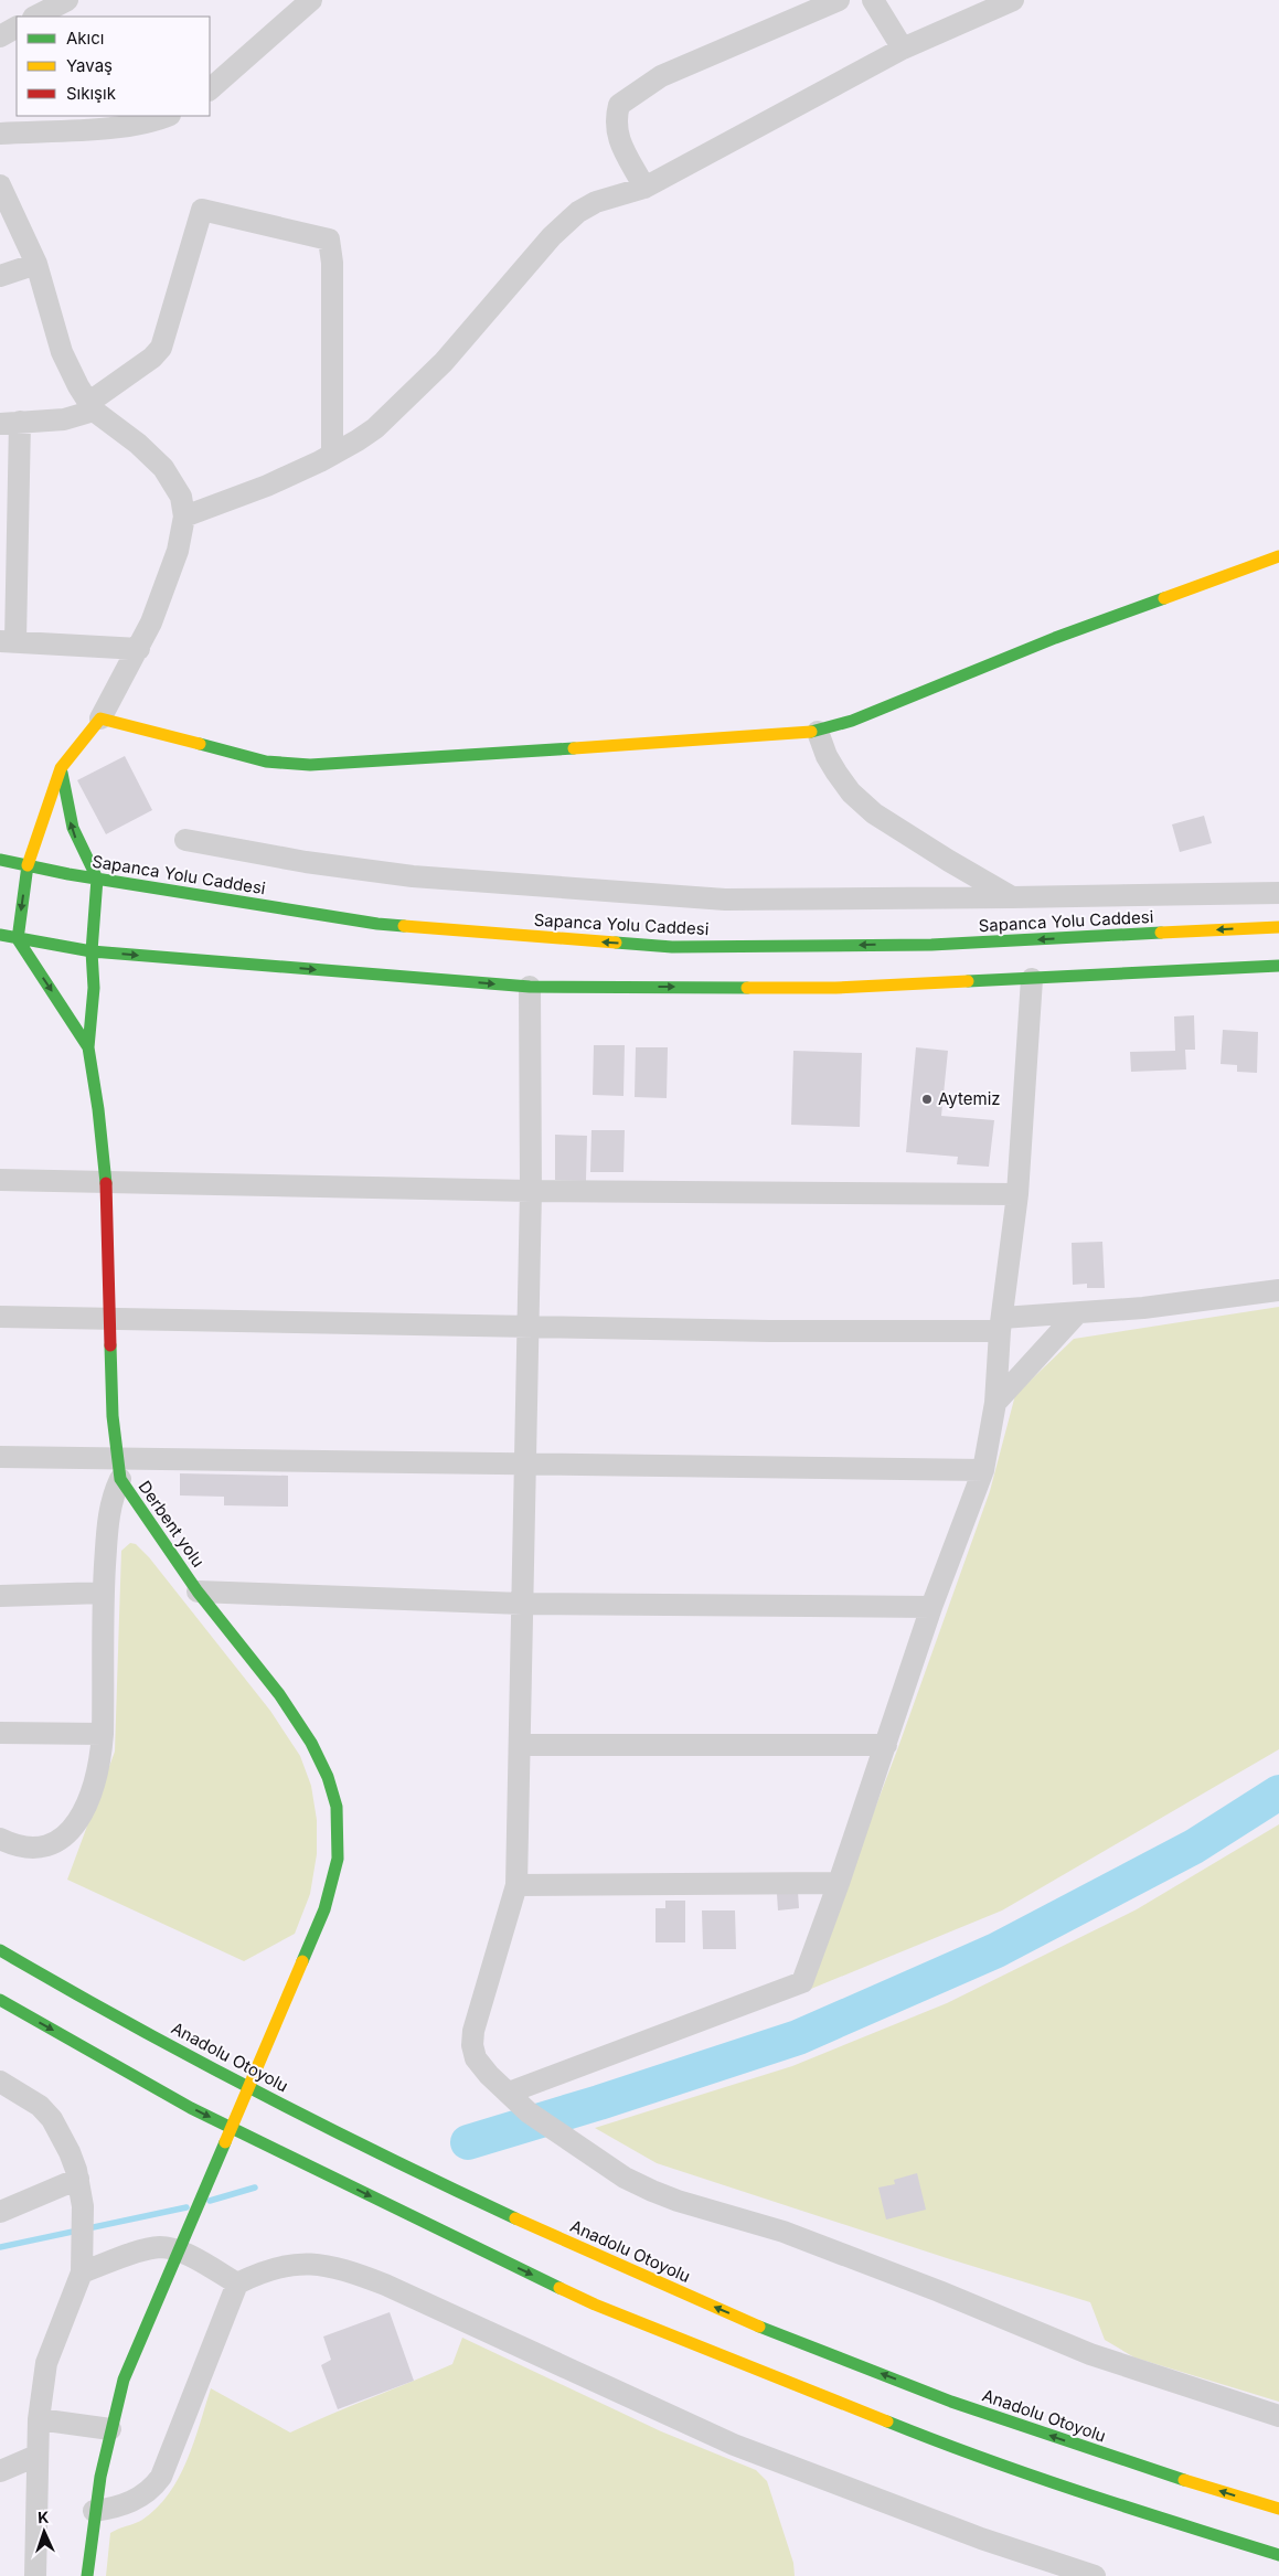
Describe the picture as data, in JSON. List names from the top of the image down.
{
  "streets": {
    "main road": ["Sapanca Yolu Caddesi", "Derbent yolu", "Anadolu Otoyolu"]
  },
  "places": ["Aytemiz"],
  "legend": ["Akıcı", "Yavaş", "Sıkışık"],
  "north": "top"
}
